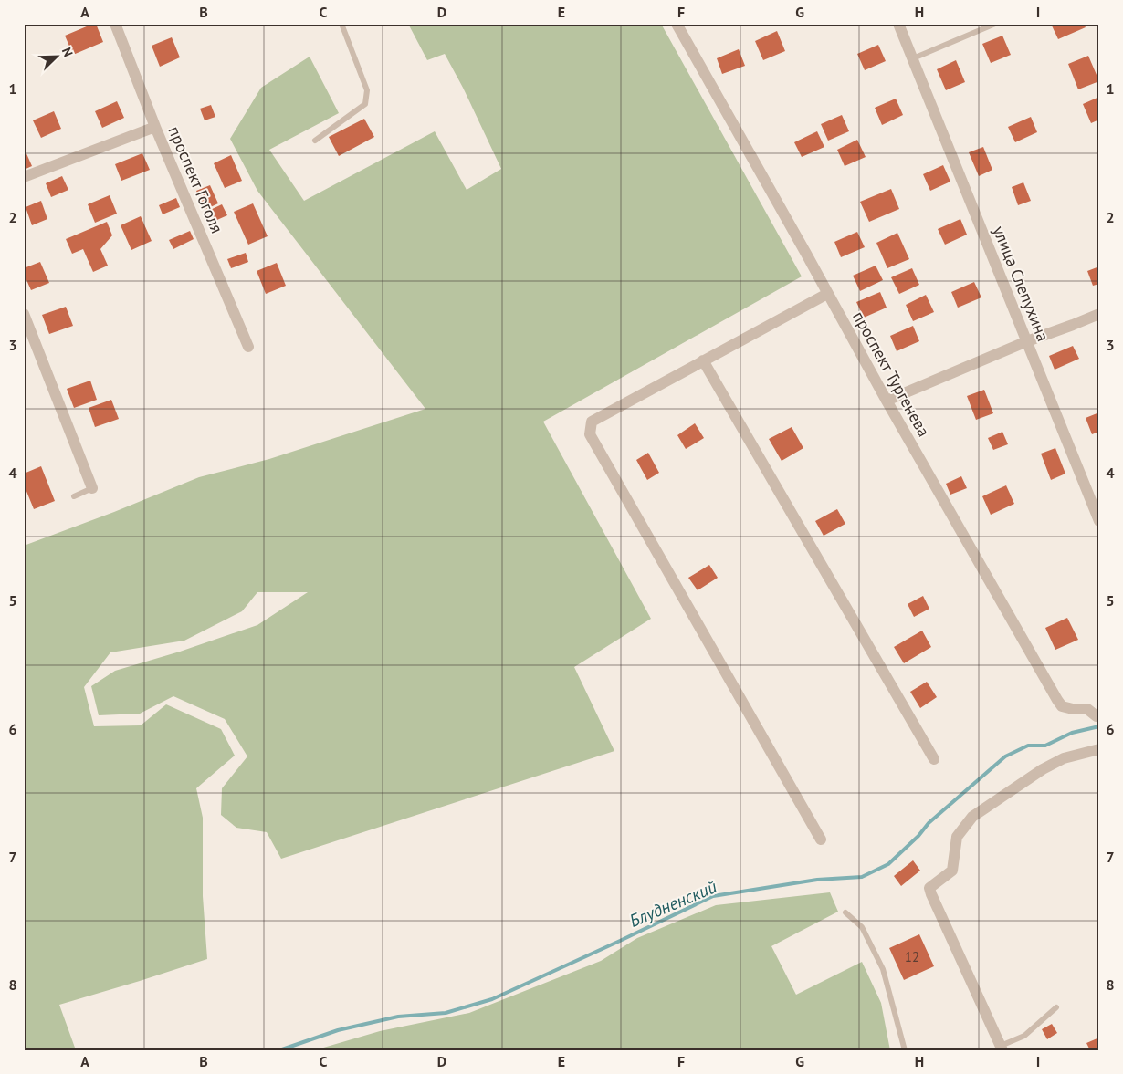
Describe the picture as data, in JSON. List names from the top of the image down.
{
  "streets": {
    "street": ["проспект Гоголя", "улица Слепухина", "проспект Тургенева"]
  },
  "water": ["Блудненский"],
  "house_numbers": ["12"],
  "north": "top right",
  "grid": {
    "columns": [
      "A",
      "B",
      "C",
      "D",
      "E",
      "F",
      "G",
      "H",
      "I"
    ],
    "rows": [
      "1",
      "2",
      "3",
      "4",
      "5",
      "6",
      "7",
      "8"
    ]
  }
}
